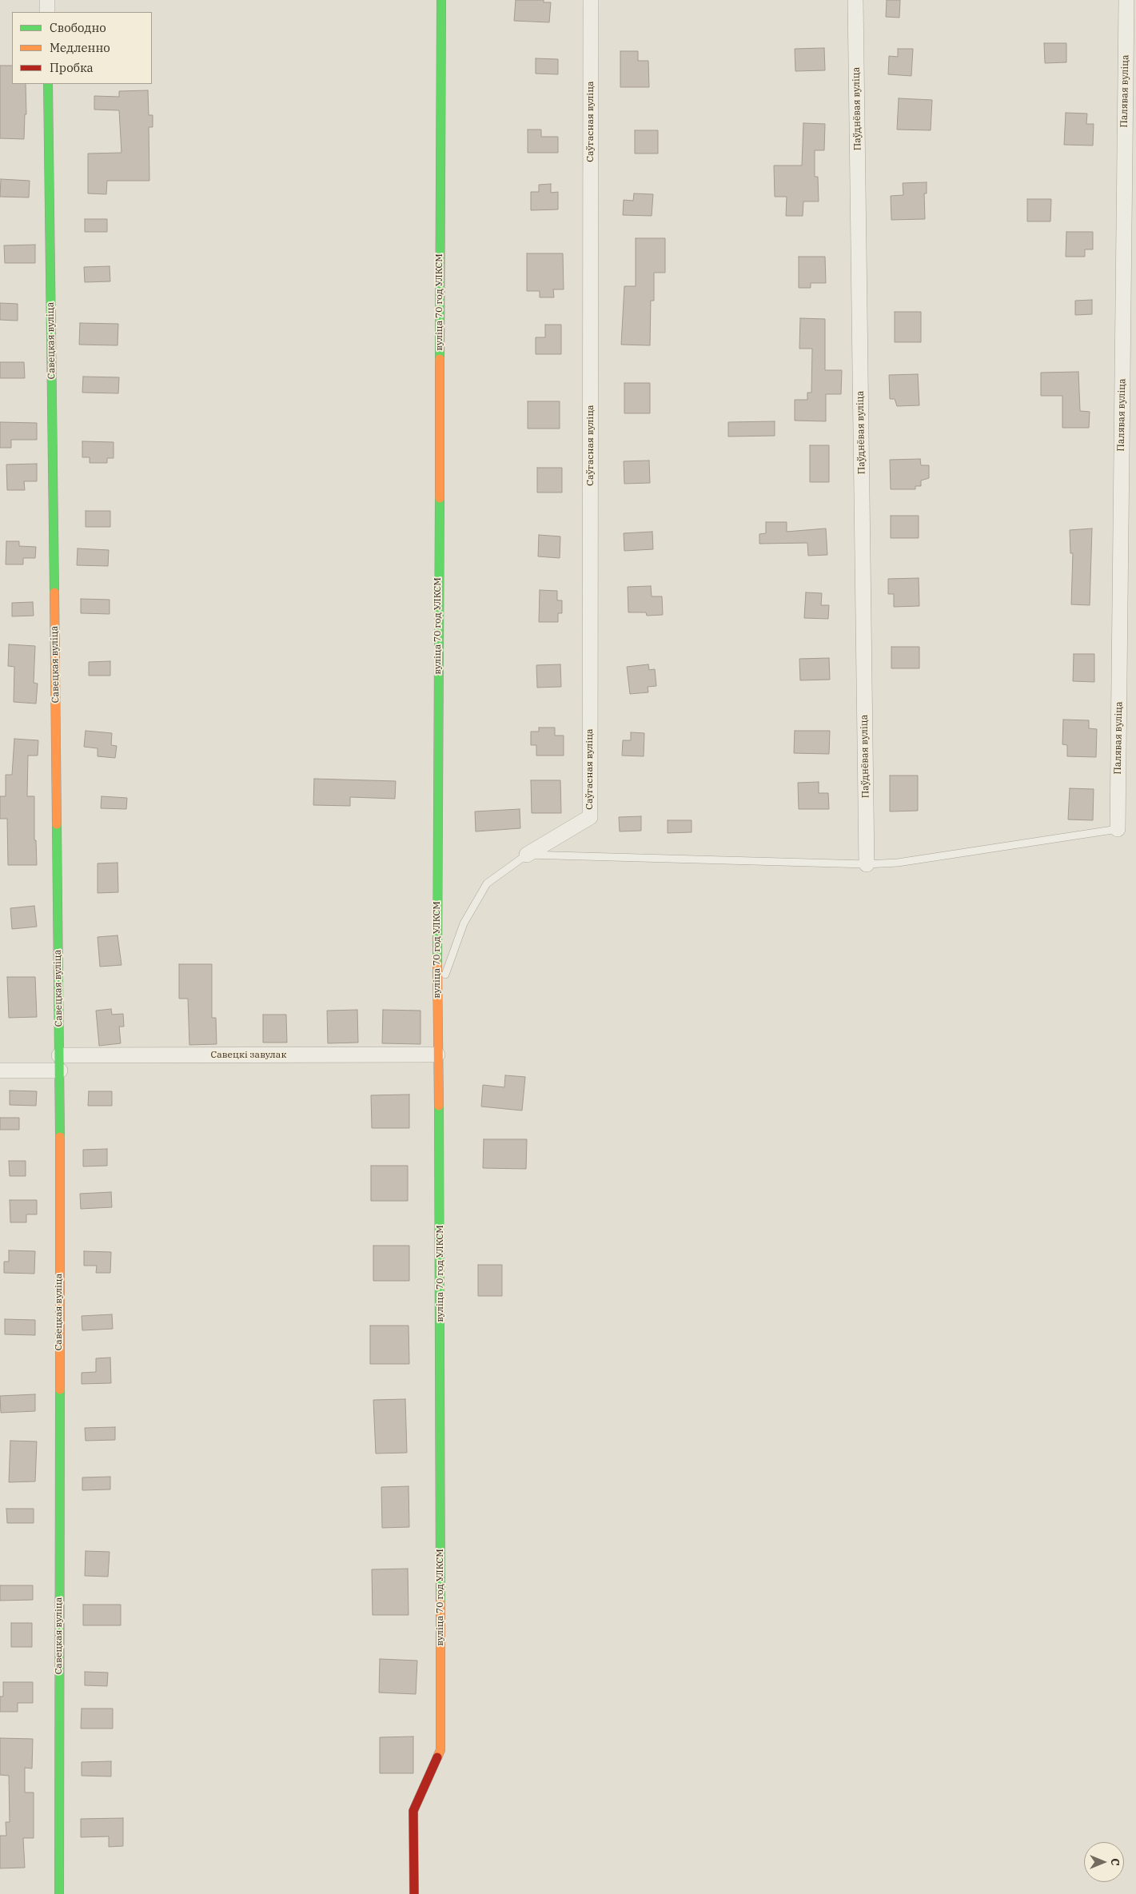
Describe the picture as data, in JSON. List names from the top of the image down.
{
  "streets": {
    "street": [
      "Палявая вуліца",
      "Паўднёвая вуліца",
      "Саўгасная вуліца",
      "вуліца 70 год УЛКСМ",
      "Савецкая вуліца",
      "Савецкі завулак"
    ]
  },
  "crossings": [
    ["вуліца 70 год УЛКСМ", "Савецкі завулак"],
    ["Савецкая вуліца", "Савецкі завулак"]
  ],
  "legend": ["Свободно", "Медленно", "Пробка"],
  "north": "right"
}
